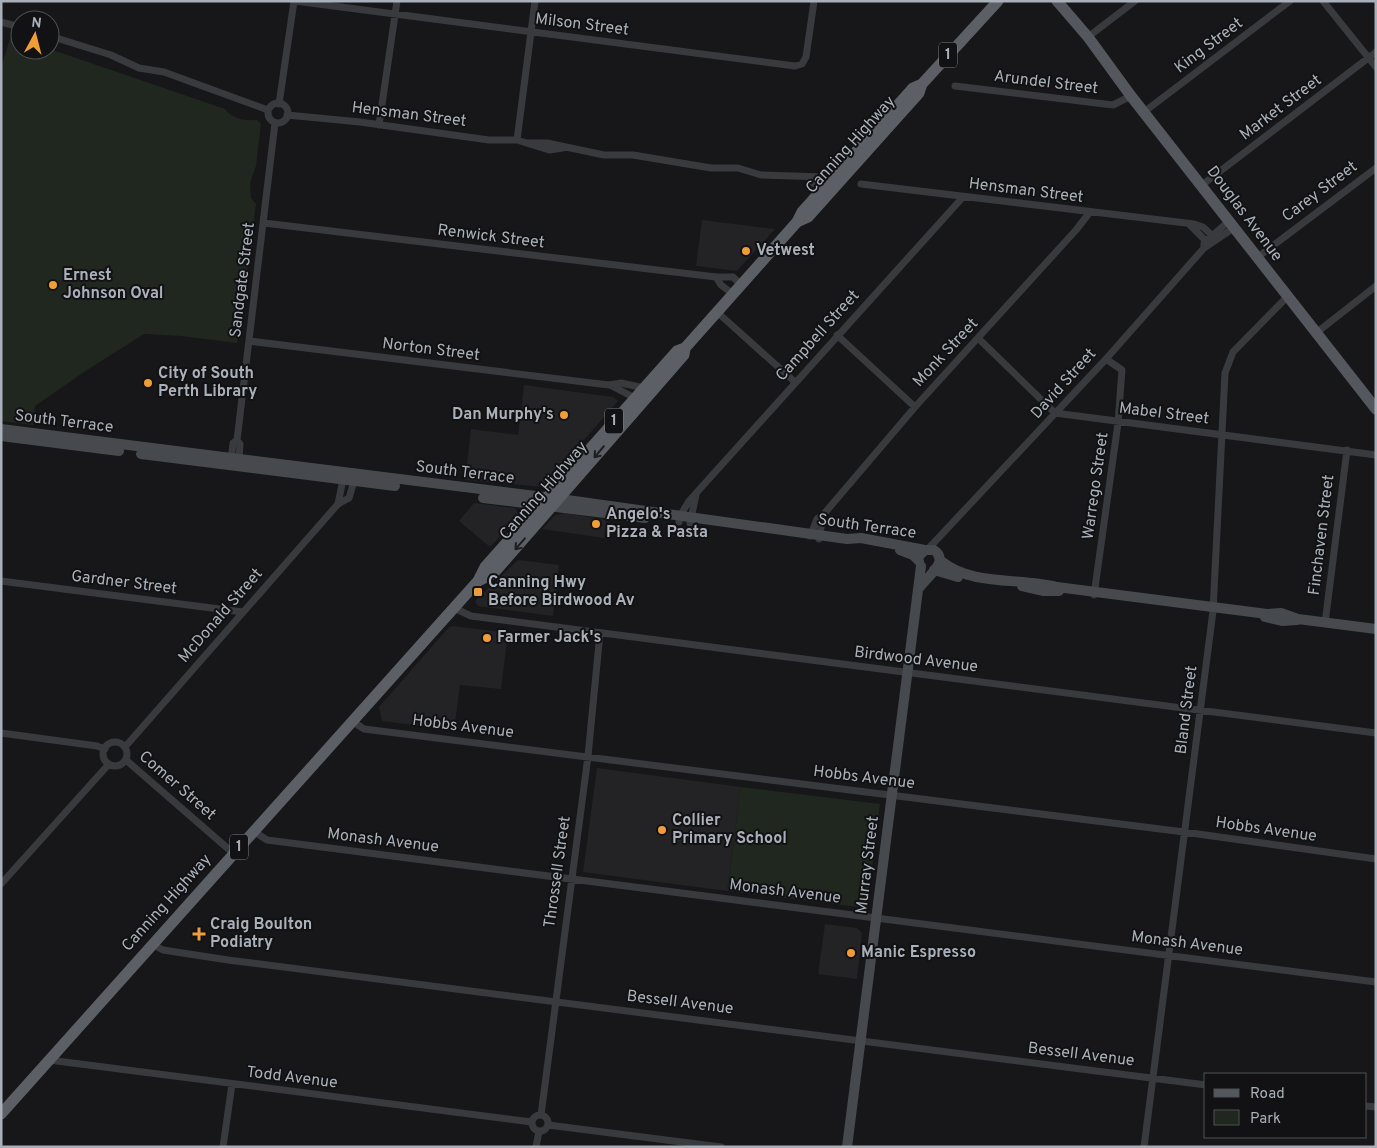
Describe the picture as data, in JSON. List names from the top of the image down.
{
  "streets": {
    "highway": ["1", "Canning Highway"],
    "main road": ["Douglas Avenue", "South Terrace", "Murray Street"],
    "street": [
      "Milson Street",
      "King Street",
      "Arundel Street",
      "Market Street",
      "Hensman Street",
      "Carey Street",
      "Renwick Street",
      "Sandgate Street",
      "Campbell Street",
      "Norton Street",
      "Monk Street",
      "David Street",
      "Mabel Street",
      "Warrego Street",
      "Finchaven Street",
      "Gardner Street",
      "McDonald Street",
      "Birdwood Avenue",
      "Bland Street",
      "Hobbs Avenue",
      "Comer Street",
      "Monash Avenue",
      "Throssell Street",
      "Bessell Avenue",
      "Todd Avenue"
    ]
  },
  "crossings": [
    ["King Street", "Douglas Avenue"],
    ["Arundel Street", "Douglas Avenue"],
    ["Market Street", "Douglas Avenue"],
    ["Hensman Street", "Canning Highway"],
    ["Hensman Street", "Sandgate Street"],
    ["Hensman Street", "Campbell Street"],
    ["Hensman Street", "Monk Street"],
    ["Hensman Street", "David Street"],
    ["Canning Highway", "Renwick Street"],
    ["Canning Highway", "Norton Street"],
    ["Canning Highway", "South Terrace"],
    ["Canning Highway", "Birdwood Avenue"],
    ["Canning Highway", "Hobbs Avenue"],
    ["Canning Highway", "Comer Street"],
    ["Canning Highway", "Monash Avenue"],
    ["Canning Highway", "Bessell Avenue"],
    ["Canning Highway", "Todd Avenue"],
    ["Carey Street", "Douglas Avenue"],
    ["Douglas Avenue", "David Street"],
    ["Douglas Avenue", "Bland Street"],
    ["Renwick Street", "Sandgate Street"],
    ["Sandgate Street", "Norton Street"],
    ["Sandgate Street", "South Terrace"],
    ["Campbell Street", "South Terrace"],
    ["Monk Street", "South Terrace"],
    ["David Street", "Mabel Street"],
    ["David Street", "South Terrace"],
    ["David Street", "Warrego Street"],
    ["David Street", "Murray Street"],
    ["Mabel Street", "Warrego Street"],
    ["Mabel Street", "Finchaven Street"],
    ["Mabel Street", "Bland Street"],
    ["South Terrace", "McDonald Street"],
    ["South Terrace", "Murray Street"],
    ["Gardner Street", "McDonald Street"],
    ["McDonald Street", "Comer Street"],
    ["Birdwood Avenue", "Bland Street"],
    ["Birdwood Avenue", "Murray Street"],
    ["Birdwood Avenue", "Throssell Street"],
    ["Bland Street", "Hobbs Avenue"],
    ["Bland Street", "Monash Avenue"],
    ["Bland Street", "Bessell Avenue"],
    ["Hobbs Avenue", "Murray Street"],
    ["Hobbs Avenue", "Throssell Street"],
    ["Monash Avenue", "Murray Street"],
    ["Monash Avenue", "Throssell Street"],
    ["Murray Street", "Bessell Avenue"],
    ["Throssell Street", "Bessell Avenue"],
    ["Throssell Street", "Todd Avenue"]
  ],
  "places": {
    "other": [
      "Vetwest",
      "Ernest Johnson Oval",
      "City of South Perth Library",
      "Dan Murphy's",
      "Angelo's Pizza & Pasta",
      "Farmer Jack's",
      "Collier Primary School",
      "Manic Espresso"
    ],
    "transit": ["Canning Hwy Before Birdwood Av"],
    "health": ["Craig Boulton Podiatry"]
  },
  "legend": ["Road", "Park"],
  "north": "top"
}
